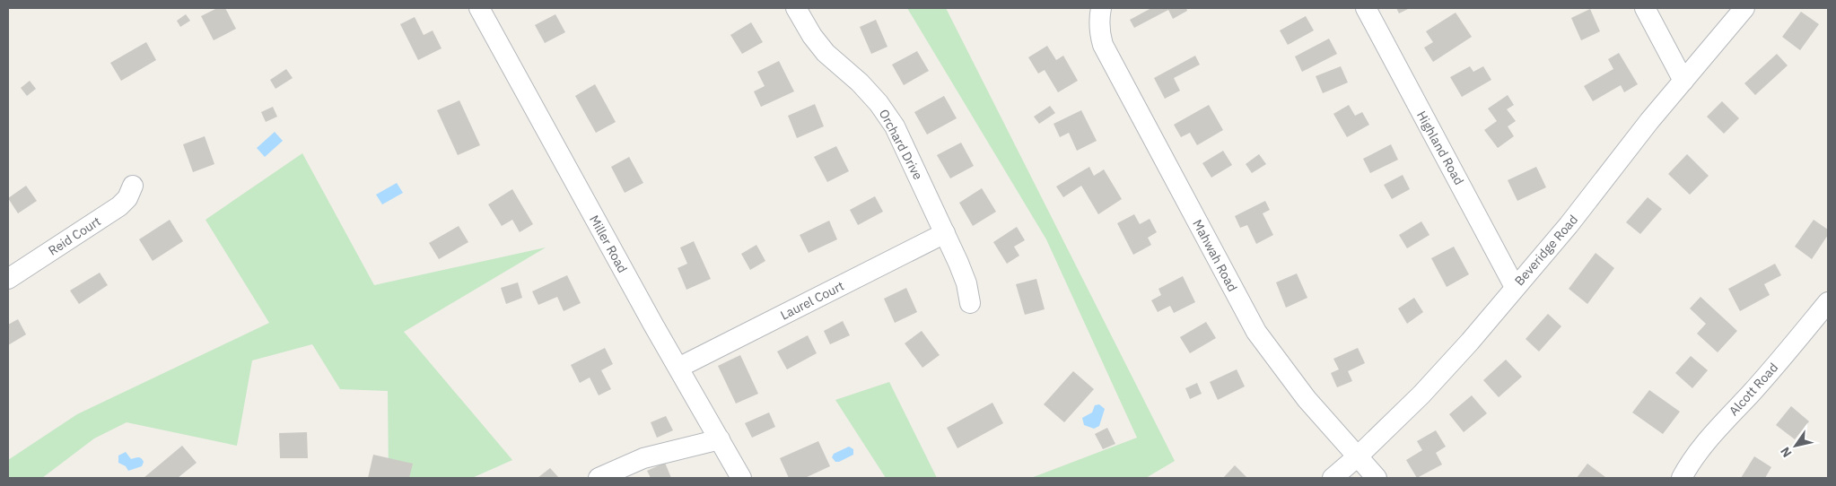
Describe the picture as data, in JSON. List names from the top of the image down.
{
  "streets": {
    "street": [
      "Orchard Drive",
      "Highland Road",
      "Reid Court",
      "Miller Road",
      "Beveridge Road",
      "Mahwah Road",
      "Laurel Court",
      "Alcott Road"
    ]
  },
  "crossings": [
    ["Orchard Drive", "Laurel Court"],
    ["Highland Road", "Beveridge Road"],
    ["Miller Road", "Laurel Court"],
    ["Beveridge Road", "Mahwah Road"]
  ],
  "north": "bottom left"
}
